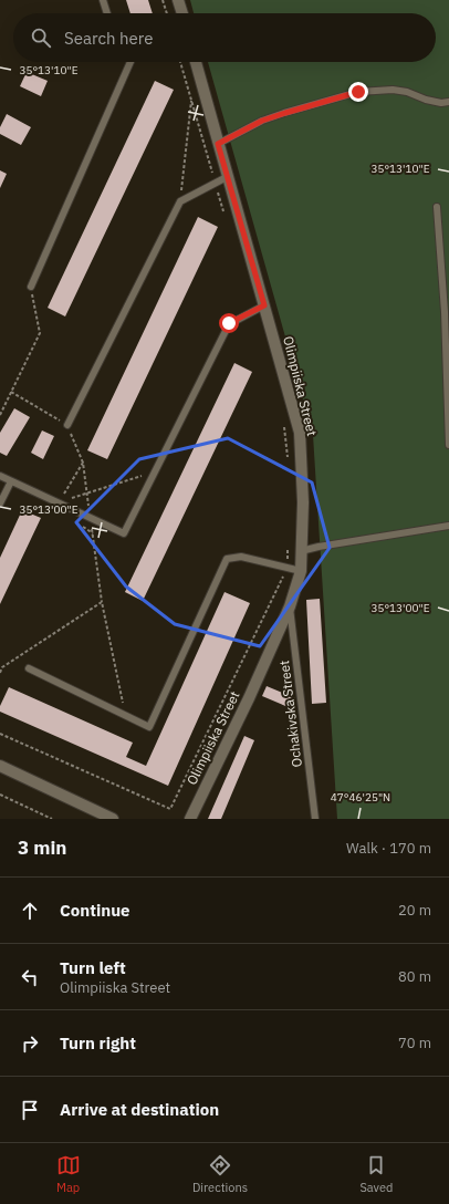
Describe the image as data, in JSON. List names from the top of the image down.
{
  "streets": {
    "street": ["Olimpiiska Street"],
    "lane": ["Ochakivska Street"]
  },
  "crossings": [
    ["Olimpiiska Street", "Ochakivska Street"]
  ],
  "page": {
    "search": "Search here",
    "heading": ["3 min", "Walk · 170 m"],
    "list": [
      ["Continue", "20 m"],
      ["Turn left", "Olimpiiska Street", "80 m"],
      ["Turn right", "70 m"],
      "Arrive at destination"
    ],
    "nav": ["Map", "Directions", "Saved"]
  },
  "coordinates": ["35°13'10\"E", "35°13'00\"E", "47°46'25\"N"]
}
